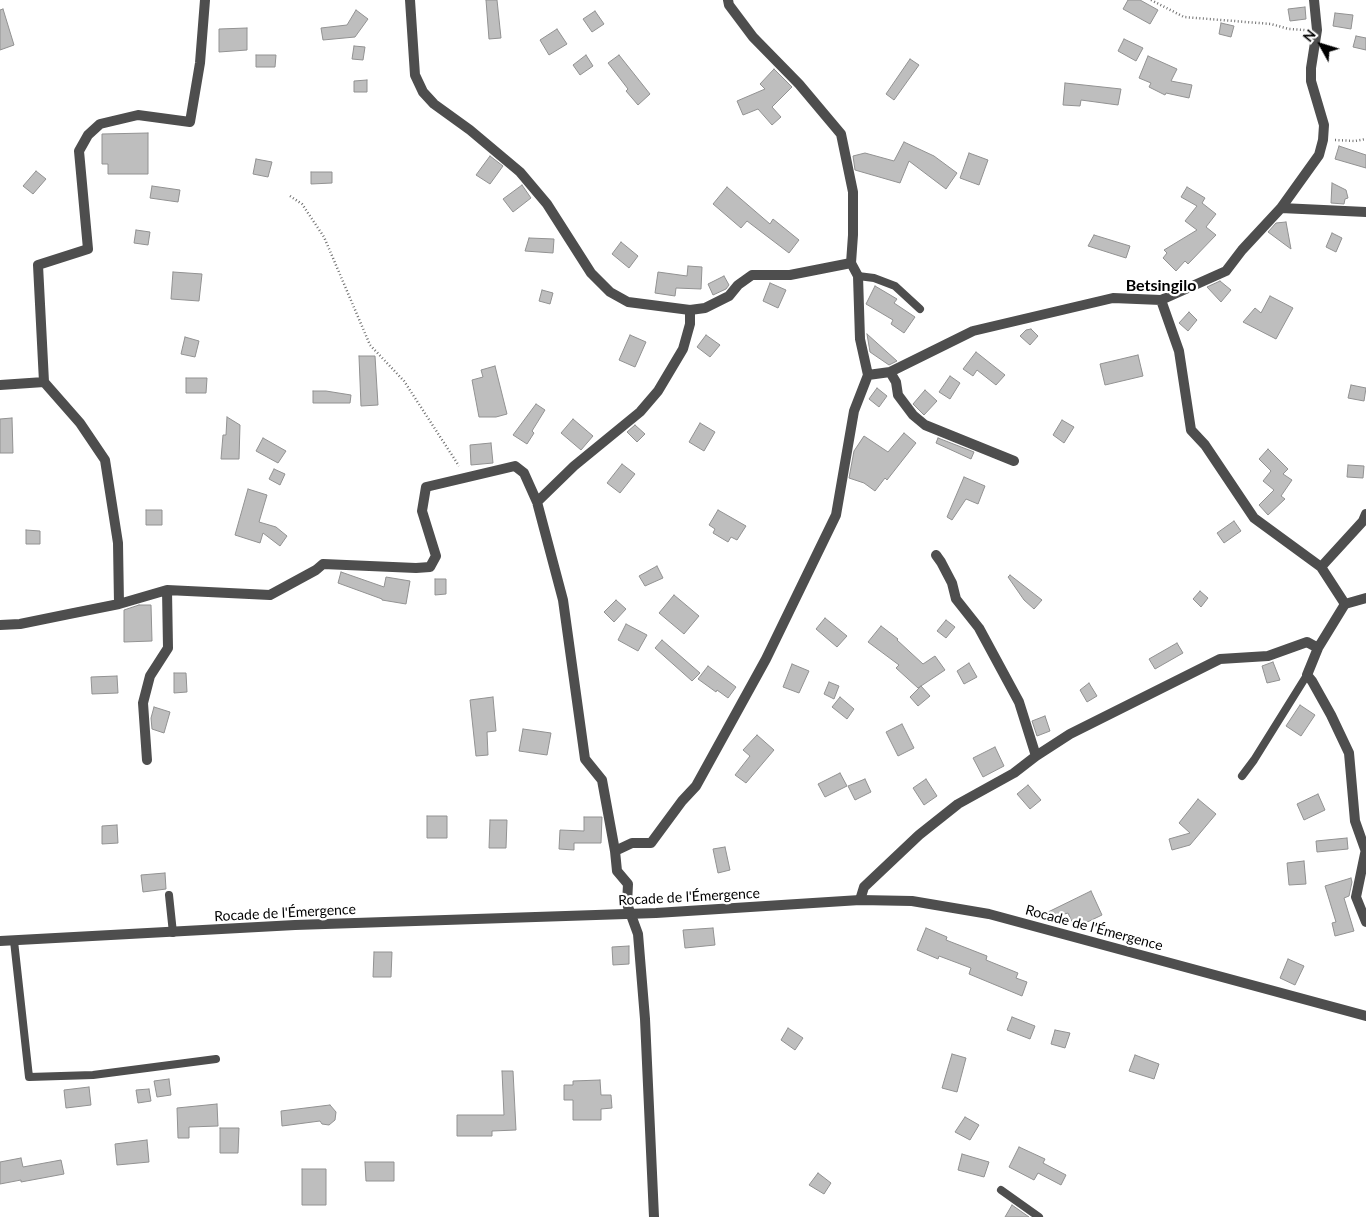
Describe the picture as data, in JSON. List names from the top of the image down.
{
  "streets": {
    "street": ["Rocade de l'Émergence"]
  },
  "districts": ["Betsingilo"],
  "north": "top left"
}
